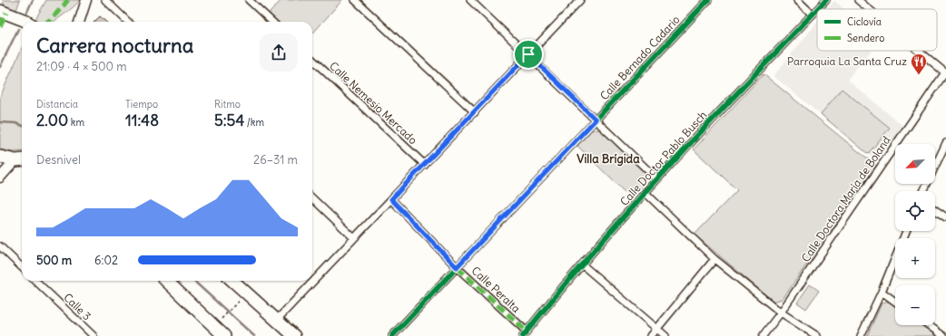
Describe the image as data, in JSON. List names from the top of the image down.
{
  "streets": {
    "street": [
      "Calle Bernado Cadario",
      "Calle Nemesio Mercado",
      "Calle Doctor Pablo Busch",
      "Calle Doctora María de Boland",
      "Calle Peralta",
      "Calle 3"
    ]
  },
  "crossings": [
    ["Calle Bernado Cadario", "Calle Peralta"],
    ["Calle Doctor Pablo Busch", "Calle Peralta"]
  ],
  "districts": ["Villa Brígida"],
  "places": {
    "restaurant": ["Parroquia La Santa Cruz"]
  },
  "legend": ["Ciclovía", "Sendero"],
  "north": "bottom left",
  "page": {
    "heading": ["Carrera nocturna", "21:09 · 4 × 500 m"],
    "stats": [
      ["Distancia", "2.00 km"],
      ["Tiempo", "11:48"],
      ["Ritmo", "5:54 /km"]
    ],
    "map_buttons": ["+", "−"],
    "chart": ["Desnivel", "26–31 m"],
    "list": [
      {
        "name": "500 m",
        "note": "6:02"
      }
    ]
  }
}
